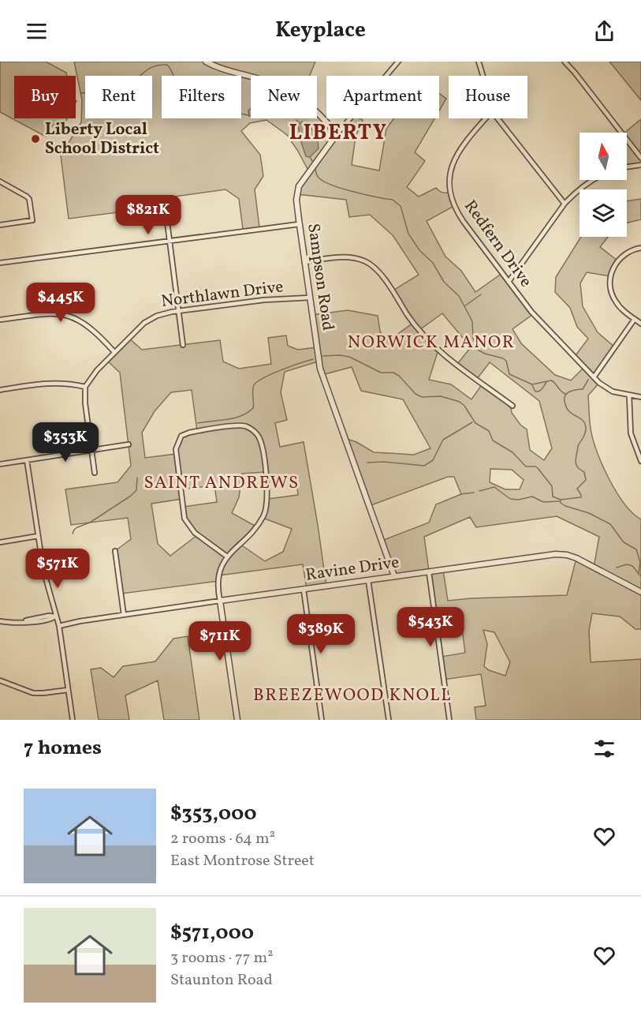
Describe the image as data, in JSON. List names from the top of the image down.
{
  "streets": {
    "street": [
      "Redfern Drive",
      "Sampson Road",
      "Northlawn Drive",
      "Ravine Drive"
    ]
  },
  "crossings": [
    ["Sampson Road", "Northlawn Drive"],
    ["Sampson Road", "Ravine Drive"]
  ],
  "districts": [
    "LIBERTY",
    "NORWICK MANOR",
    "SAINT ANDREWS",
    "BREEZEWOOD KNOLL"
  ],
  "places": ["Liberty Local School District"],
  "north": "top",
  "page": {
    "header": "Keyplace",
    "chip": [
      "Buy",
      "Rent",
      "Filters",
      "New",
      "Apartment",
      "House"
    ],
    "price": [
      "$821K",
      "$445K",
      "$353K",
      "$571K",
      "$543K",
      "$389K",
      "$711K"
    ],
    "heading": "7 homes",
    "list": [
      {
        "name": "$353,000",
        "note": "2 rooms · 64 m² · East Montrose Street"
      },
      {
        "name": "$571,000",
        "note": "3 rooms · 77 m² · Staunton Road"
      }
    ]
  }
}
